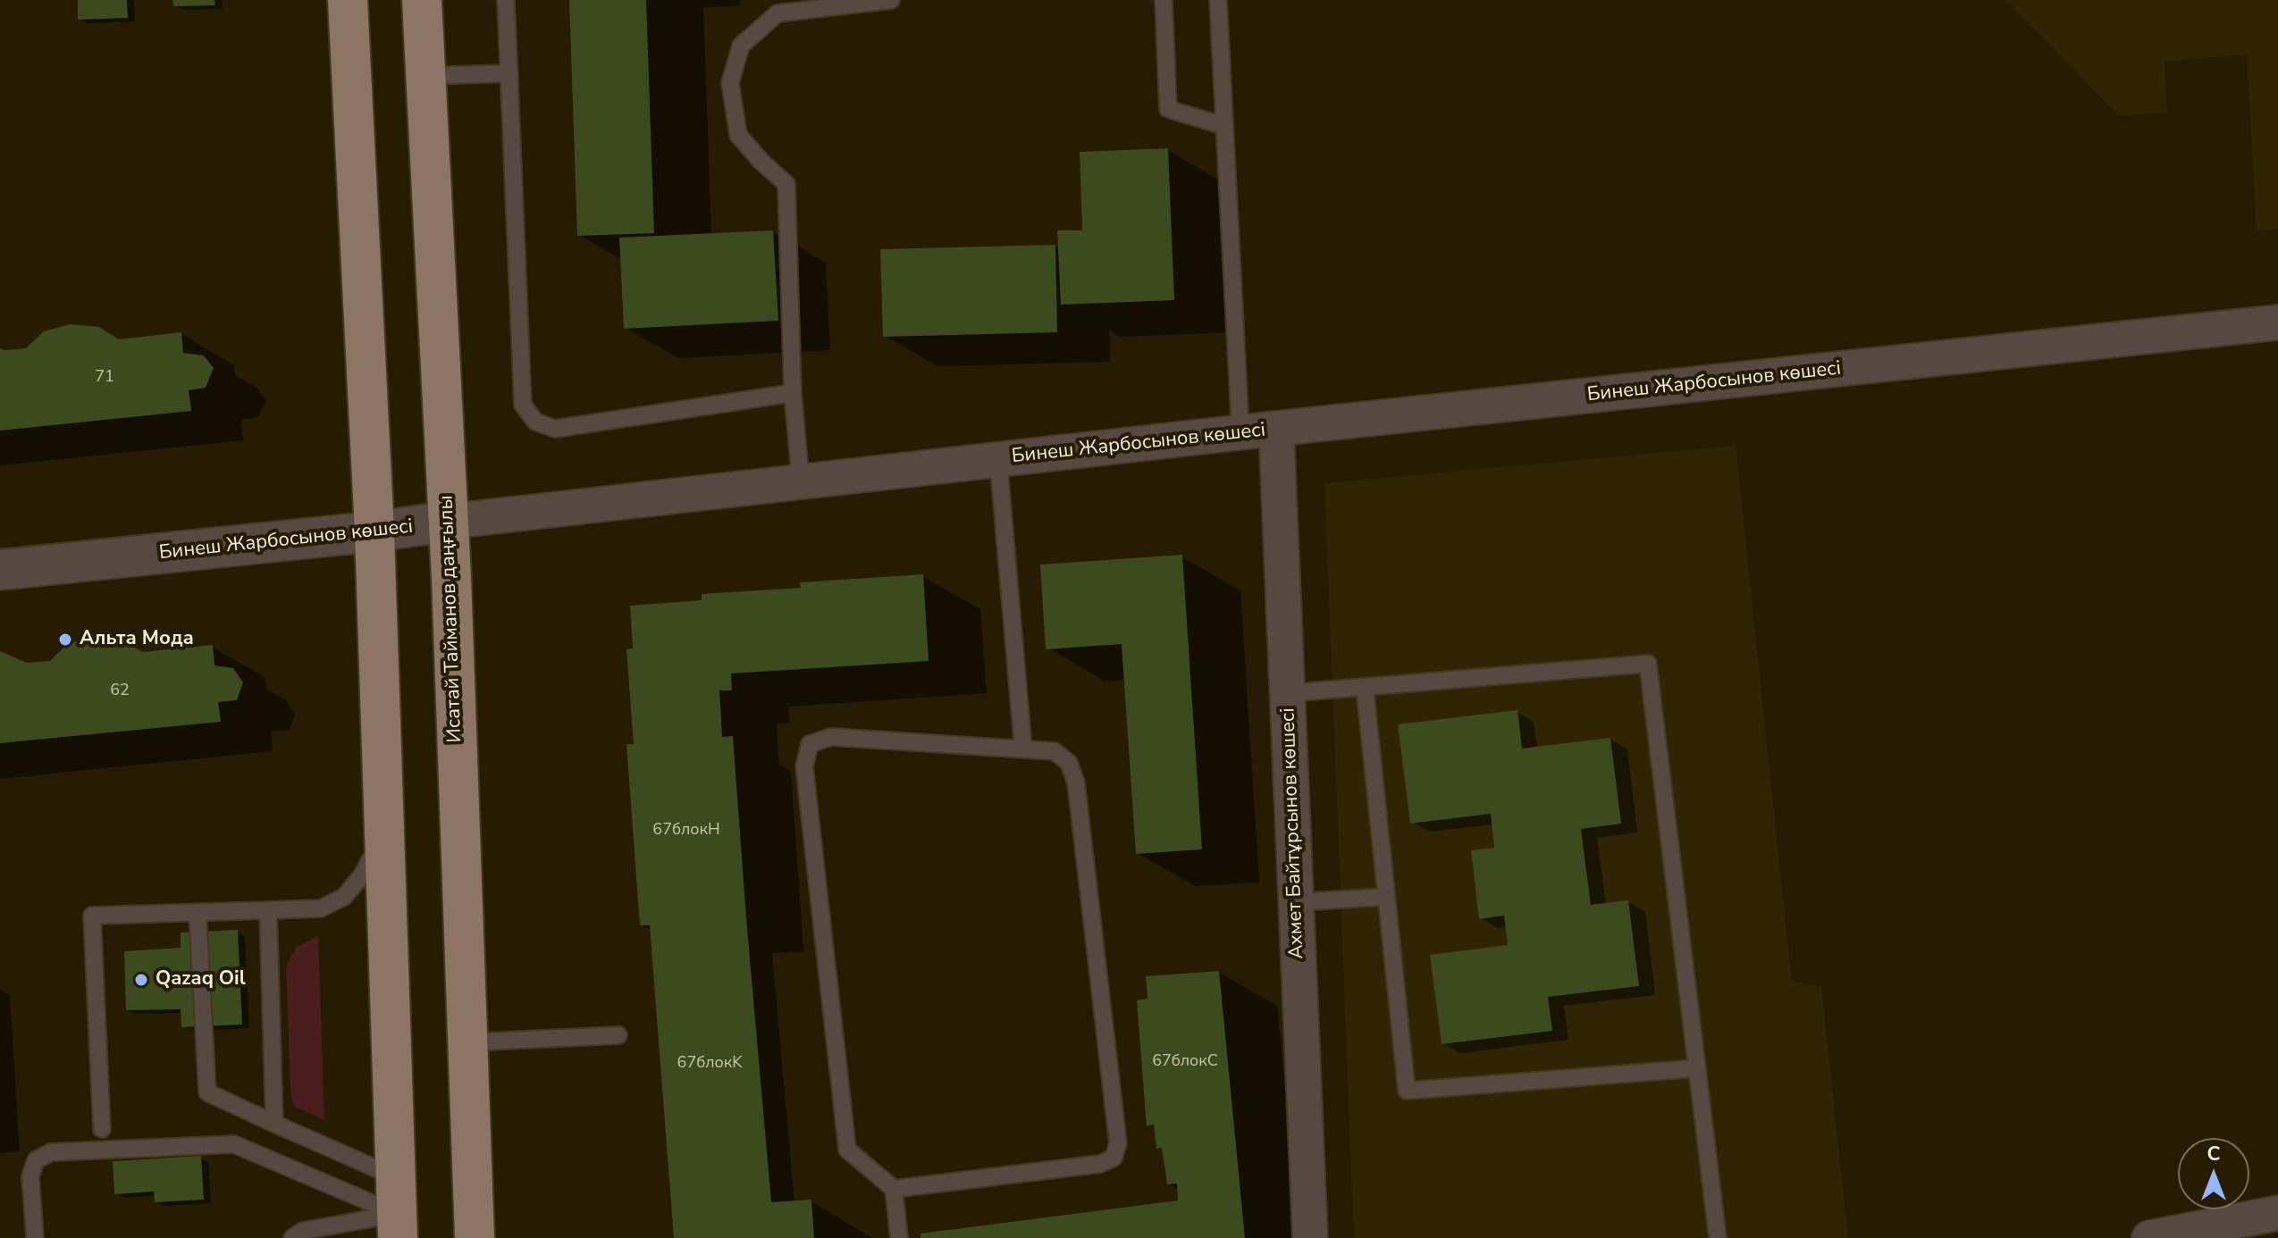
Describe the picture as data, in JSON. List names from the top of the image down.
{
  "streets": {
    "main road": ["Исатай Тайманов даңғылы"],
    "street": ["Бинеш Жарбосынов көшесі", "Ахмет Байтұрсынов көшесі"]
  },
  "crossings": [
    ["Бинеш Жарбосынов көшесі", "Исатай Тайманов даңғылы"],
    ["Бинеш Жарбосынов көшесі", "Ахмет Байтұрсынов көшесі"]
  ],
  "places": ["Альта Мода", "Qazaq Oil"],
  "house_numbers": [
    "71",
    "62",
    "67блокН",
    "67блокC",
    "67блокK"
  ],
  "north": "top"
}
